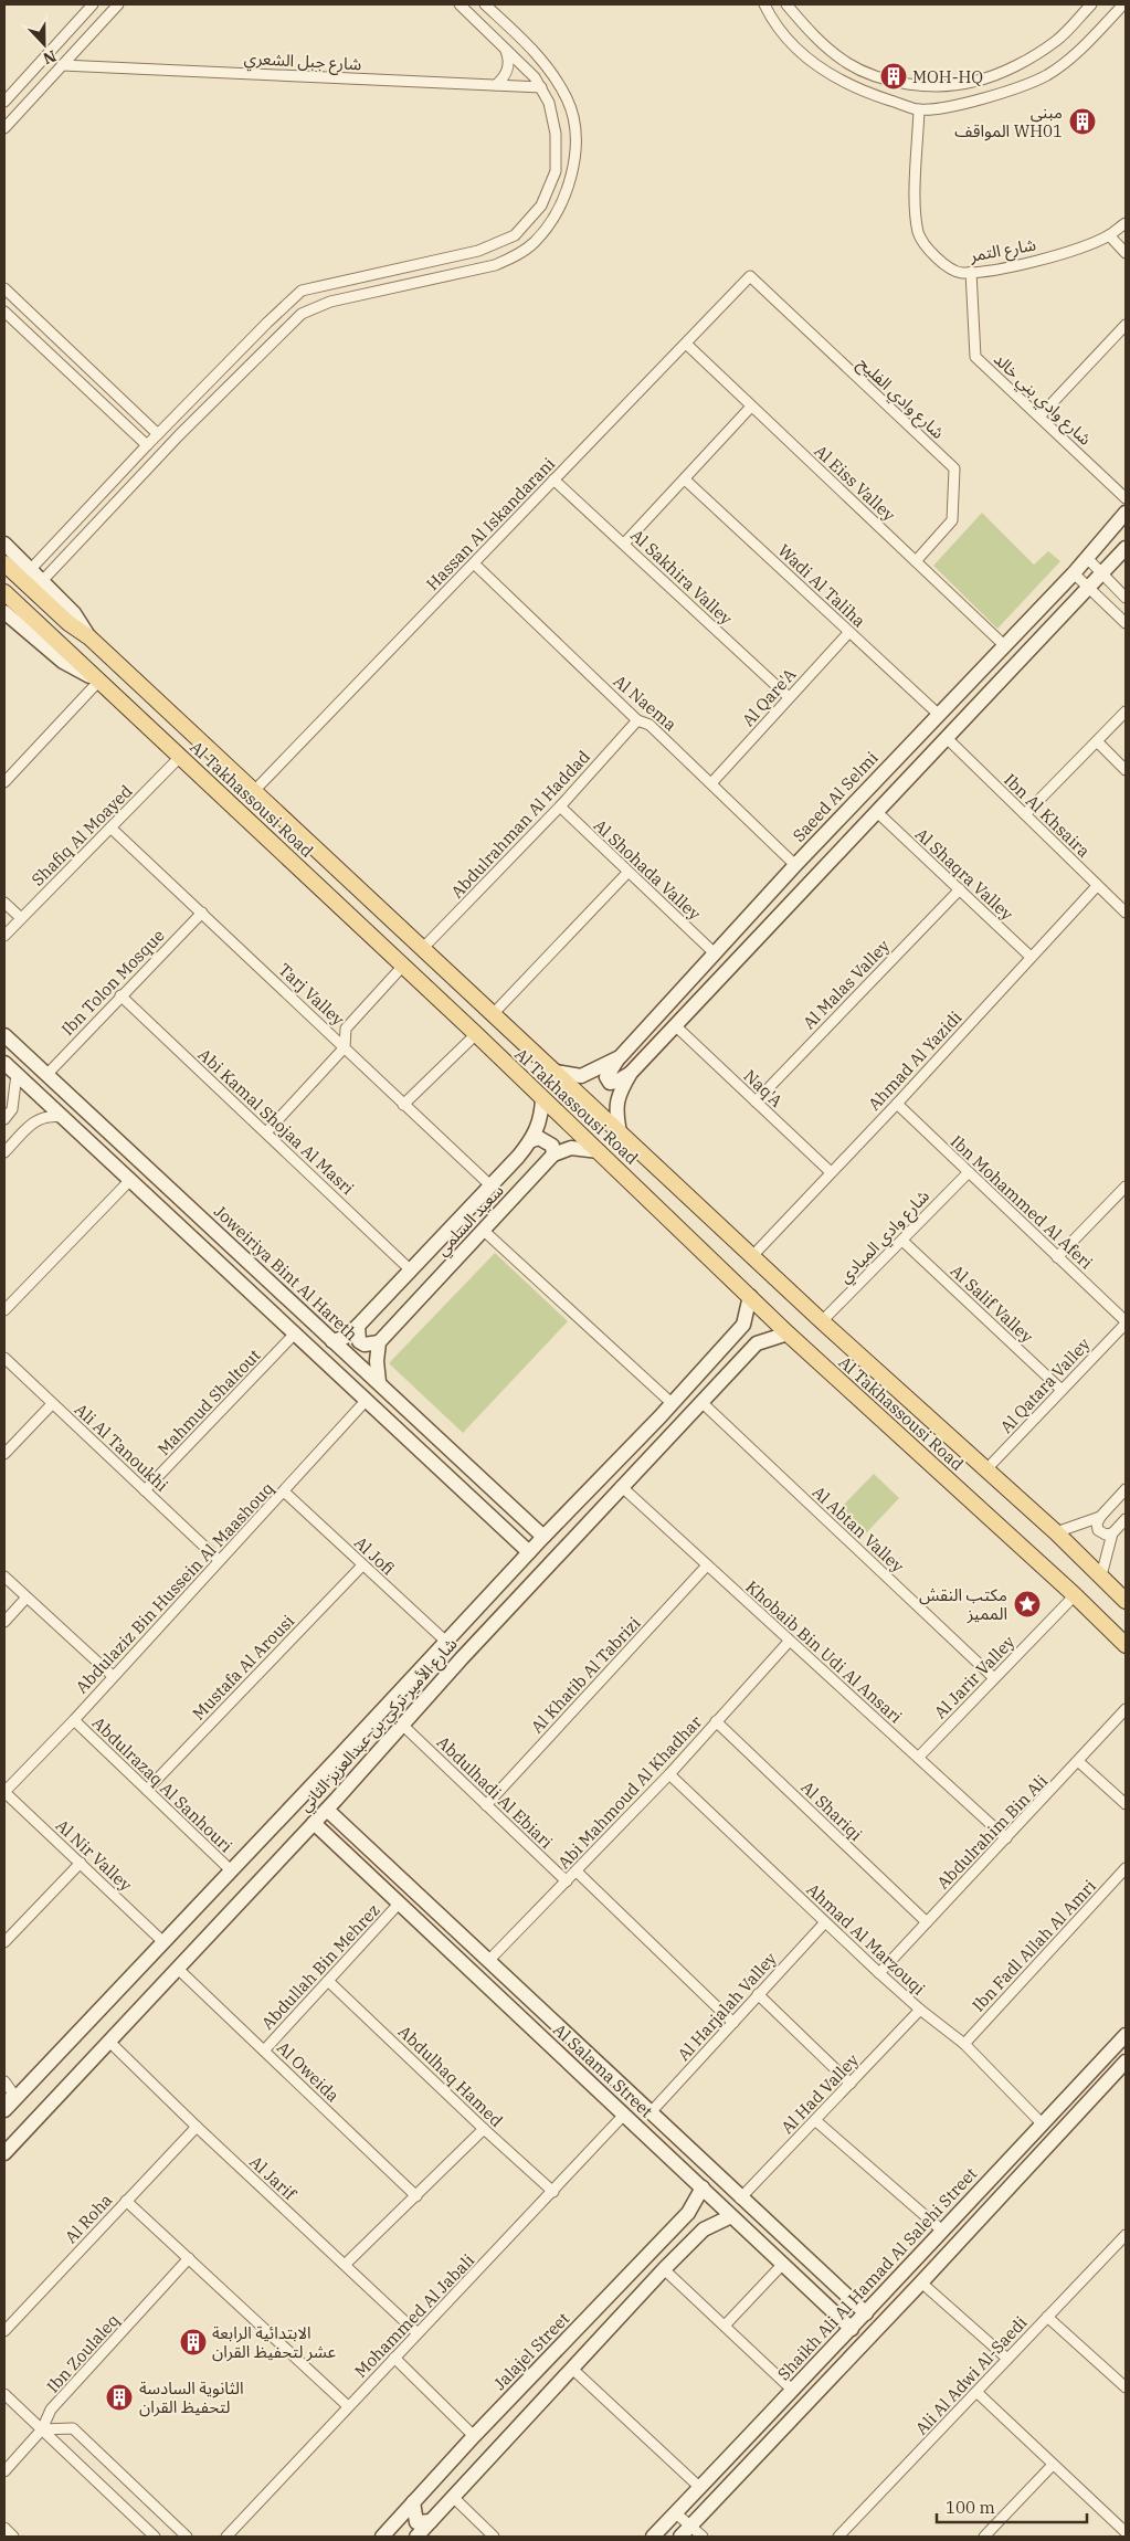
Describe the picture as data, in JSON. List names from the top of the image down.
{
  "streets": {
    "main road": ["Al Takhassousi Road"],
    "street": [
      "شارع جبل الشعري",
      "شارع التمر",
      "شارع وادي الفليح",
      "شارع وادي بني خالد",
      "Al Eiss Valley",
      "Hassan Al Iskandarani",
      "Al Sakhira Valley",
      "Wadi Al Taliha",
      "Al Qare'A",
      "Al Naema",
      "Saeed Al Selmi",
      "Ibn Al Khsaira",
      "Abdulrahman Al Haddad",
      "Shafiq Al Moayed",
      "Al Shohada Valley",
      "Al Shaqra Valley",
      "Ibn Tolon Mosque",
      "Al Malas Valley",
      "Tarj Valley",
      "Ahmad Al Yazidi",
      "Naq'A",
      "Abi Kamal Shojaa Al Masri",
      "Ibn Mohammed Al Aferi",
      "سعيد السلمي",
      "شارع وادي الميادي",
      "Joweiriya Bint Al Hareth",
      "Al Salif Valley",
      "Al Qatara Valley",
      "Mahmud Shaltout",
      "Ali Al Tanoukhi",
      "Al Abtan Valley",
      "Al Jofi",
      "Abdulaziz Bin Hussein Al Maashouq",
      "Khobaib Bin Udi Al Ansari",
      "Mustafa Al Arousi",
      "Al Khatib Al Tabrizi",
      "Al Jarir Valley",
      "شارع الأمير تركي بن عبدالعزيز الثاني",
      "Abdulrazaq Al Sanhouri",
      "Abdulhadi Al Ebiari",
      "Abi Mahmoud Al Khadhar",
      "Al Shariqi",
      "Abdulrahim Bin Ali",
      "Al Nir Valley",
      "Ahmad Al Marzouqi",
      "Ibn Fadl Allah Al Amri",
      "Abdullah Bin Mehrez",
      "Al Harjalah Valley",
      "Al Salama Street",
      "Al Oweida",
      "Abdulhaq Hamed",
      "Al Had Valley",
      "Al Jarif",
      "Al Roha",
      "Shaikh Ali Al Hamad Al Salehi Street",
      "Mohammed Al Jabali",
      "Jalajel Street",
      "Ibn Zoulaleq",
      "Ali Al Adwi Al-Saedi"
    ]
  },
  "crossings": [
    ["شارع التمر", "شارع وادي بني خالد"],
    ["شارع وادي الفليح", "Al Eiss Valley"],
    ["شارع وادي الفليح", "Hassan Al Iskandarani"],
    ["Al Eiss Valley", "Hassan Al Iskandarani"],
    ["Al Eiss Valley", "Saeed Al Selmi"],
    ["Hassan Al Iskandarani", "Al Sakhira Valley"],
    ["Hassan Al Iskandarani", "Al Naema"],
    ["Hassan Al Iskandarani", "Al Takhassousi Road"],
    ["Al Sakhira Valley", "Al Qare'A"],
    ["Wadi Al Taliha", "Al Qare'A"],
    ["Wadi Al Taliha", "Saeed Al Selmi"],
    ["Al Qare'A", "Al Naema"],
    ["Al Naema", "Saeed Al Selmi"],
    ["Al Naema", "Abdulrahman Al Haddad"],
    ["Saeed Al Selmi", "Al Takhassousi Road"],
    ["Saeed Al Selmi", "Al Shohada Valley"],
    ["Al Takhassousi Road", "Abdulrahman Al Haddad"],
    ["Al Takhassousi Road", "Shafiq Al Moayed"],
    ["Al Takhassousi Road", "Ahmad Al Yazidi"],
    ["Al Takhassousi Road", "سعيد السلمي"],
    ["Al Takhassousi Road", "شارع وادي الميادي"],
    ["Al Takhassousi Road", "Al Qatara Valley"],
    ["Al Takhassousi Road", "Al Jarir Valley"],
    ["Al Takhassousi Road", "شارع الأمير تركي بن عبدالعزيز الثاني"],
    ["Ibn Al Khsaira", "Ahmad Al Yazidi"],
    ["Abdulrahman Al Haddad", "Al Shohada Valley"],
    ["Shafiq Al Moayed", "Tarj Valley"],
    ["Al Shaqra Valley", "Al Malas Valley"],
    ["Al Shaqra Valley", "Ahmad Al Yazidi"],
    ["Ibn Tolon Mosque", "Tarj Valley"],
    ["Ibn Tolon Mosque", "Abi Kamal Shojaa Al Masri"],
    ["Ibn Tolon Mosque", "Joweiriya Bint Al Hareth"],
    ["Al Malas Valley", "Naq'A"],
    ["Tarj Valley", "سعيد السلمي"],
    ["Ahmad Al Yazidi", "Naq'A"],
    ["Ahmad Al Yazidi", "Ibn Mohammed Al Aferi"],
    ["Abi Kamal Shojaa Al Masri", "سعيد السلمي"],
    ["Ibn Mohammed Al Aferi", "شارع وادي الميادي"],
    ["Ibn Mohammed Al Aferi", "Al Qatara Valley"],
    ["سعيد السلمي", "Joweiriya Bint Al Hareth"],
    ["شارع وادي الميادي", "Al Salif Valley"],
    ["Joweiriya Bint Al Hareth", "شارع الأمير تركي بن عبدالعزيز الثاني"],
    ["Al Salif Valley", "Al Qatara Valley"],
    ["Mahmud Shaltout", "Ali Al Tanoukhi"],
    ["Ali Al Tanoukhi", "Abdulaziz Bin Hussein Al Maashouq"],
    ["Al Abtan Valley", "Al Jarir Valley"],
    ["Al Abtan Valley", "شارع الأمير تركي بن عبدالعزيز الثاني"],
    ["Al Jofi", "Abdulaziz Bin Hussein Al Maashouq"],
    ["Al Jofi", "Mustafa Al Arousi"],
    ["Al Jofi", "شارع الأمير تركي بن عبدالعزيز الثاني"],
    ["Abdulaziz Bin Hussein Al Maashouq", "Abdulrazaq Al Sanhouri"],
    ["Abdulaziz Bin Hussein Al Maashouq", "Al Nir Valley"],
    ["Khobaib Bin Udi Al Ansari", "Al Khatib Al Tabrizi"],
    ["Khobaib Bin Udi Al Ansari", "Al Jarir Valley"],
    ["Khobaib Bin Udi Al Ansari", "شارع الأمير تركي بن عبدالعزيز الثاني"],
    ["Khobaib Bin Udi Al Ansari", "Abi Mahmoud Al Khadhar"],
    ["Khobaib Bin Udi Al Ansari", "Abdulrahim Bin Ali"],
    ["Mustafa Al Arousi", "Abdulrazaq Al Sanhouri"],
    ["Al Khatib Al Tabrizi", "Abdulhadi Al Ebiari"],
    ["شارع الأمير تركي بن عبدالعزيز الثاني", "Abdulrazaq Al Sanhouri"],
    ["شارع الأمير تركي بن عبدالعزيز الثاني", "Abdulhadi Al Ebiari"],
    ["شارع الأمير تركي بن عبدالعزيز الثاني", "Al Nir Valley"],
    ["شارع الأمير تركي بن عبدالعزيز الثاني", "Al Salama Street"],
    ["شارع الأمير تركي بن عبدالعزيز الثاني", "Al Oweida"],
    ["شارع الأمير تركي بن عبدالعزيز الثاني", "Al Jarif"],
    ["Abdulhadi Al Ebiari", "Abi Mahmoud Al Khadhar"],
    ["Abi Mahmoud Al Khadhar", "Al Shariqi"],
    ["Abi Mahmoud Al Khadhar", "Ahmad Al Marzouqi"],
    ["Al Shariqi", "Abdulrahim Bin Ali"],
    ["Abdulrahim Bin Ali", "Ahmad Al Marzouqi"],
    ["Ahmad Al Marzouqi", "Ibn Fadl Allah Al Amri"],
    ["Ahmad Al Marzouqi", "Al Harjalah Valley"],
    ["Ahmad Al Marzouqi", "Al Had Valley"],
    ["Ahmad Al Marzouqi", "Shaikh Ali Al Hamad Al Salehi Street"],
    ["Abdullah Bin Mehrez", "Al Salama Street"],
    ["Abdullah Bin Mehrez", "Al Oweida"],
    ["Abdullah Bin Mehrez", "Abdulhaq Hamed"],
    ["Al Salama Street", "Shaikh Ali Al Hamad Al Salehi Street"],
    ["Al Salama Street", "Mohammed Al Jabali"],
    ["Al Salama Street", "Jalajel Street"],
    ["Abdulhaq Hamed", "Mohammed Al Jabali"],
    ["Al Jarif", "Al Roha"],
    ["Al Jarif", "Mohammed Al Jabali"]
  ],
  "places": {
    "building": [
      "MOH-HQ",
      "مبنى المواقف WH01",
      "الابتدائية الرابعة عشر لتحفيظ القران",
      "الثانوية السادسة لتحفيظ القران"
    ],
    "place": ["مكتب النقش المميز"]
  },
  "scale_bar": "100 m",
  "north": "bottom"
}
